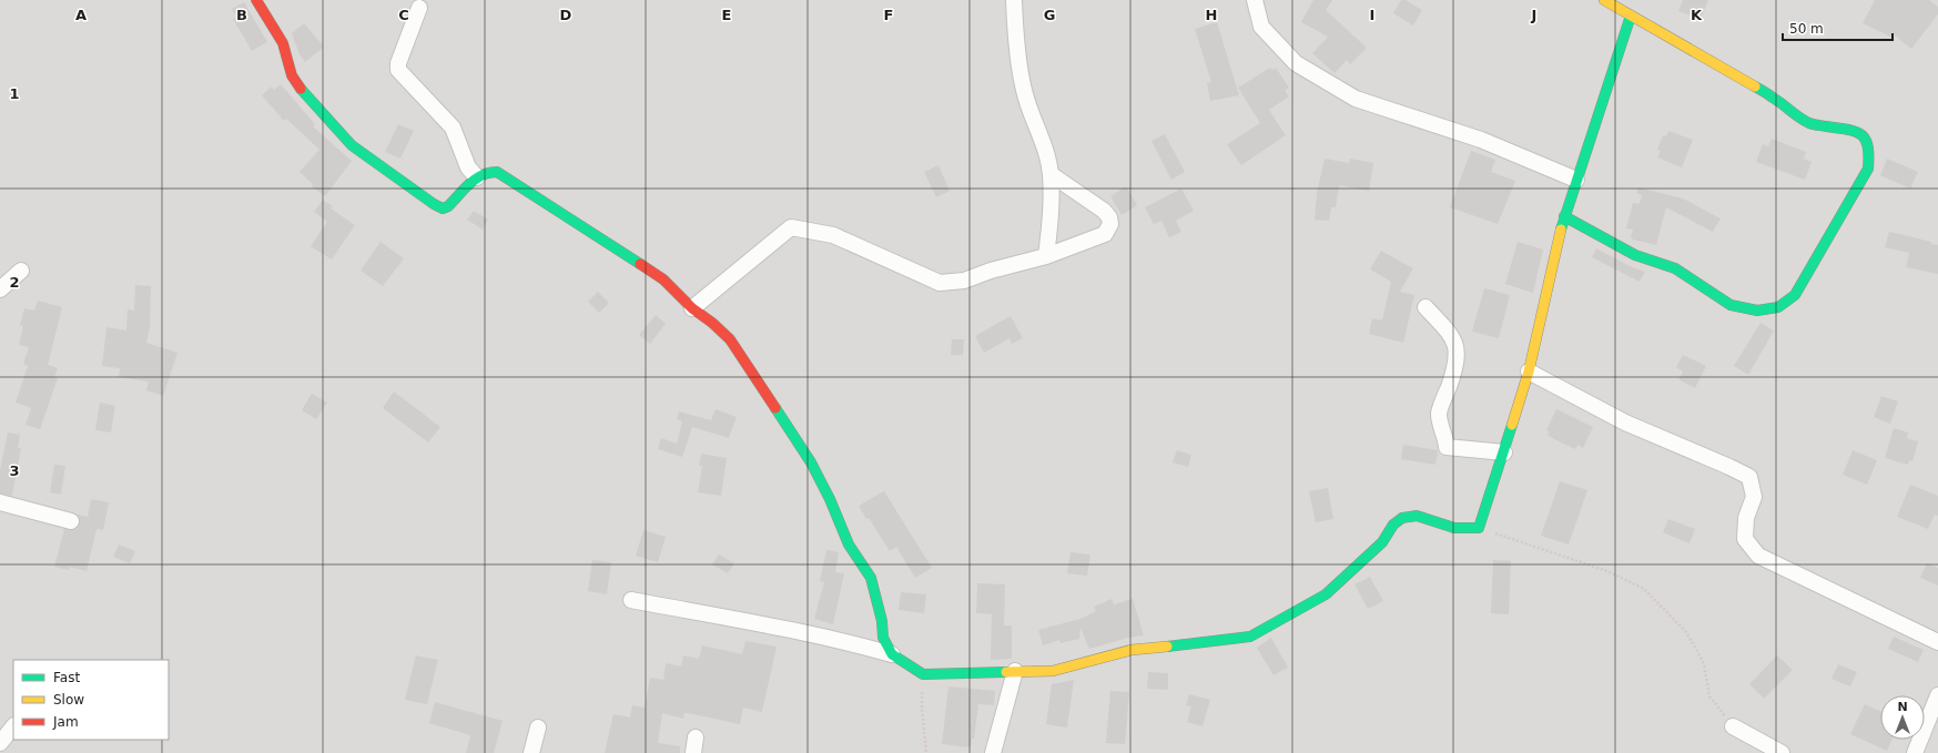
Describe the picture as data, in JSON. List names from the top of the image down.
{
  "legend": ["Fast", "Slow", "Jam"],
  "scale_bar": "50 m",
  "north": "top",
  "grid": {
    "columns": [
      "A",
      "B",
      "C",
      "D",
      "E",
      "F",
      "G",
      "H",
      "I",
      "J",
      "K"
    ],
    "rows": ["1", "2", "3"]
  }
}
